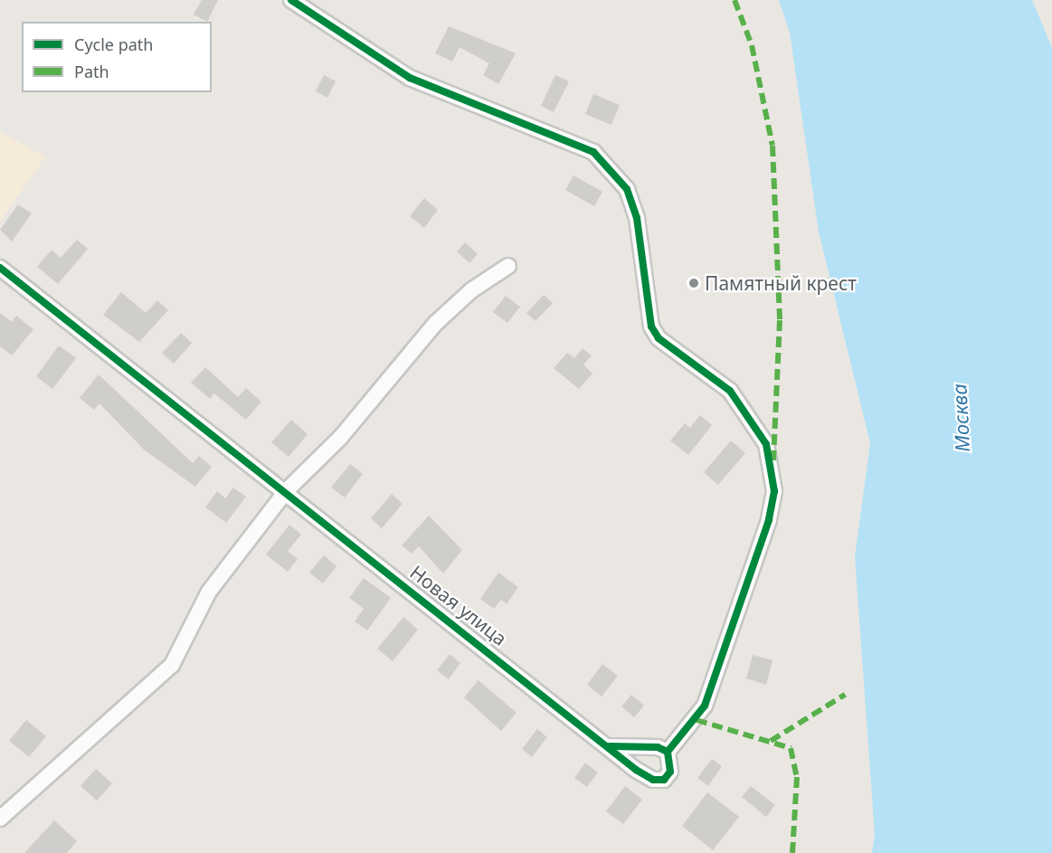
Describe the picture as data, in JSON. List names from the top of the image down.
{
  "streets": {
    "street": ["Новая улица"]
  },
  "water": ["Москва"],
  "places": ["Памятный крест"],
  "legend": ["Cycle path", "Path"]
}
